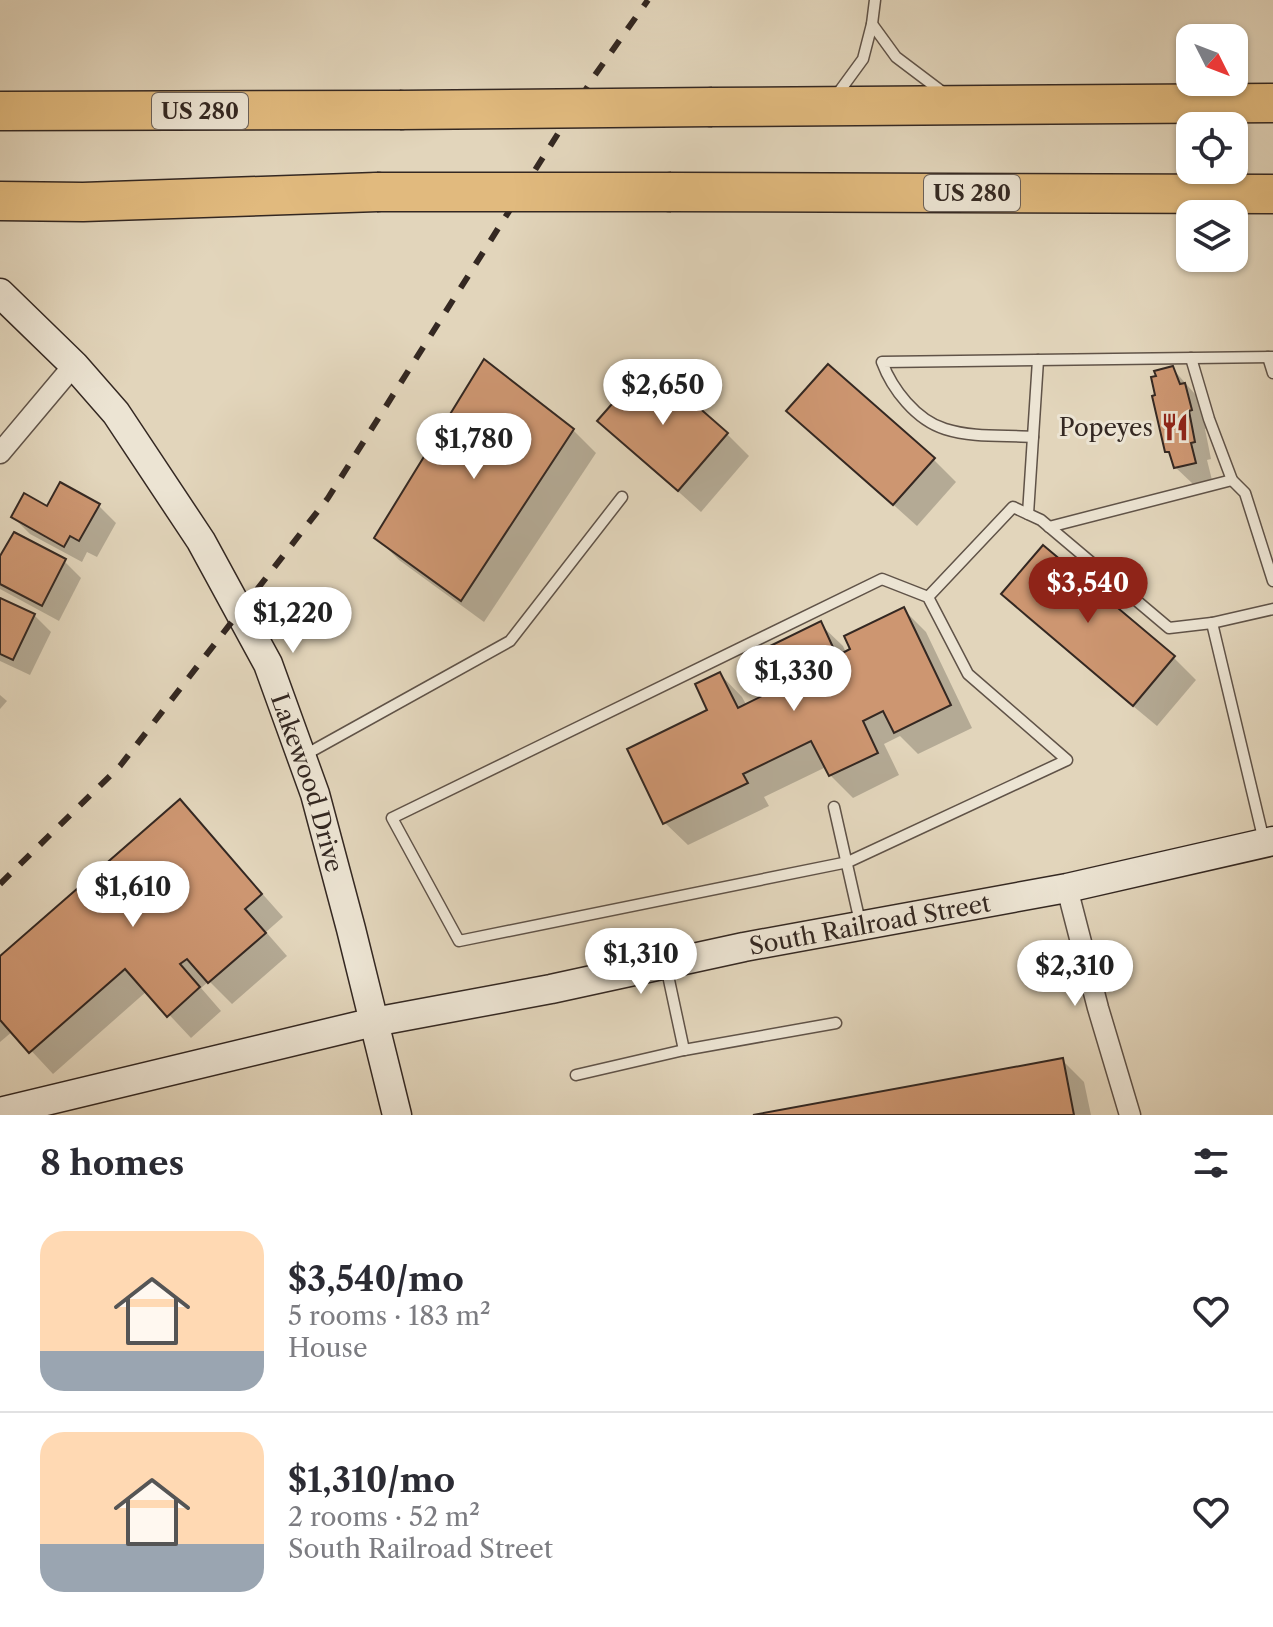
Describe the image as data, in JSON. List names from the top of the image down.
{
  "streets": {
    "highway": ["US 280"],
    "street": ["Lakewood Drive", "South Railroad Street"]
  },
  "crossings": [
    ["Lakewood Drive", "South Railroad Street"]
  ],
  "places": {
    "restaurant": ["Popeyes"]
  },
  "north": "bottom right",
  "page": {
    "price": [
      "$2,650",
      "$1,780",
      "$3,540",
      "$1,220",
      "$1,330",
      "$1,610",
      "$1,310",
      "$2,310"
    ],
    "heading": "8 homes",
    "list": [
      {
        "name": "$3,540/mo",
        "note": "5 rooms · 183 m² · House"
      },
      {
        "name": "$1,310/mo",
        "note": "2 rooms · 52 m² · South Railroad Street"
      }
    ]
  }
}
